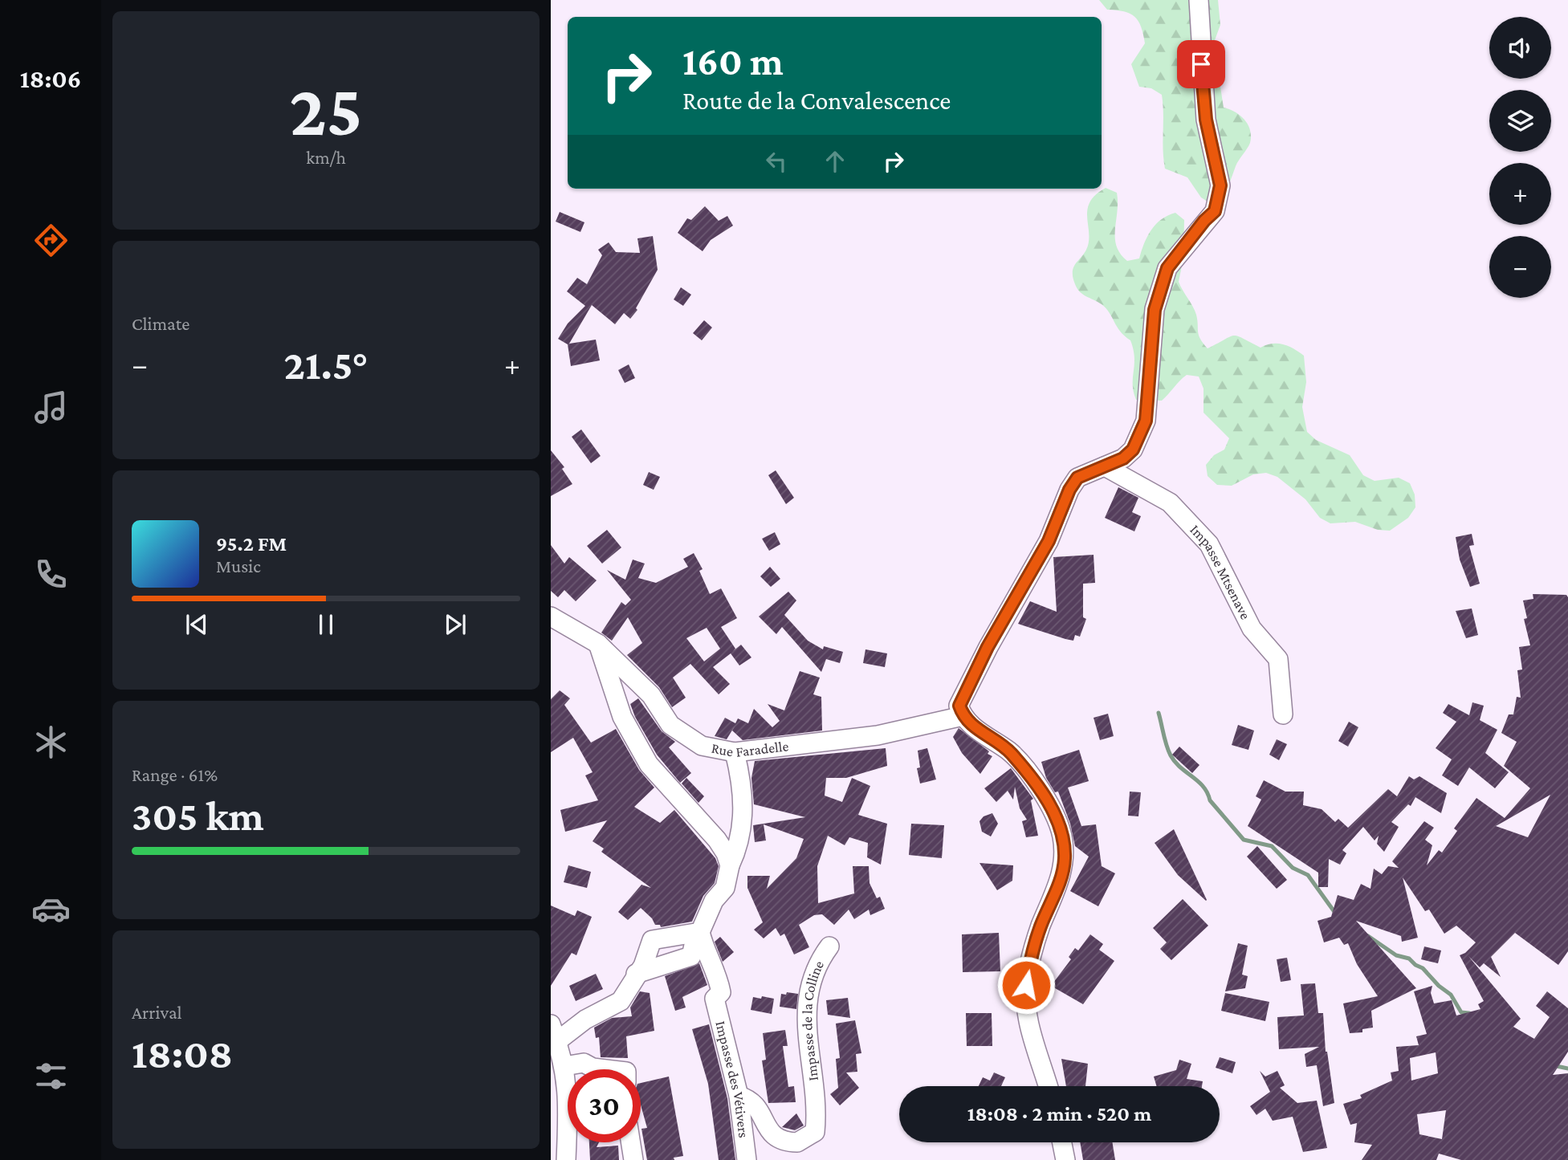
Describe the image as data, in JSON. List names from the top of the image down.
{
  "streets": {
    "street": [
      "Impasse Mtsenave",
      "Rue Faradelle",
      "Impasse de la Colline",
      "Impasse des Vétivers"
    ]
  },
  "crossings": [
    ["Impasse de la Colline", "Impasse des Vétivers"]
  ],
  "page": {
    "tabs": "18:06",
    "tile": [
      ["25", "km/h"],
      "Climate",
      ["Range · 61%", "305 km"],
      ["Arrival", "18:08"]
    ],
    "map_buttons": ["+", "−"],
    "turn": ["160 m", "Route de la Convalescence"],
    "heat": ["−", "21.5°", "+"],
    "song": ["95.2 FM", "Music"],
    "limit": "30",
    "trip": "18:08 · 2 min · 520 m"
  }
}
